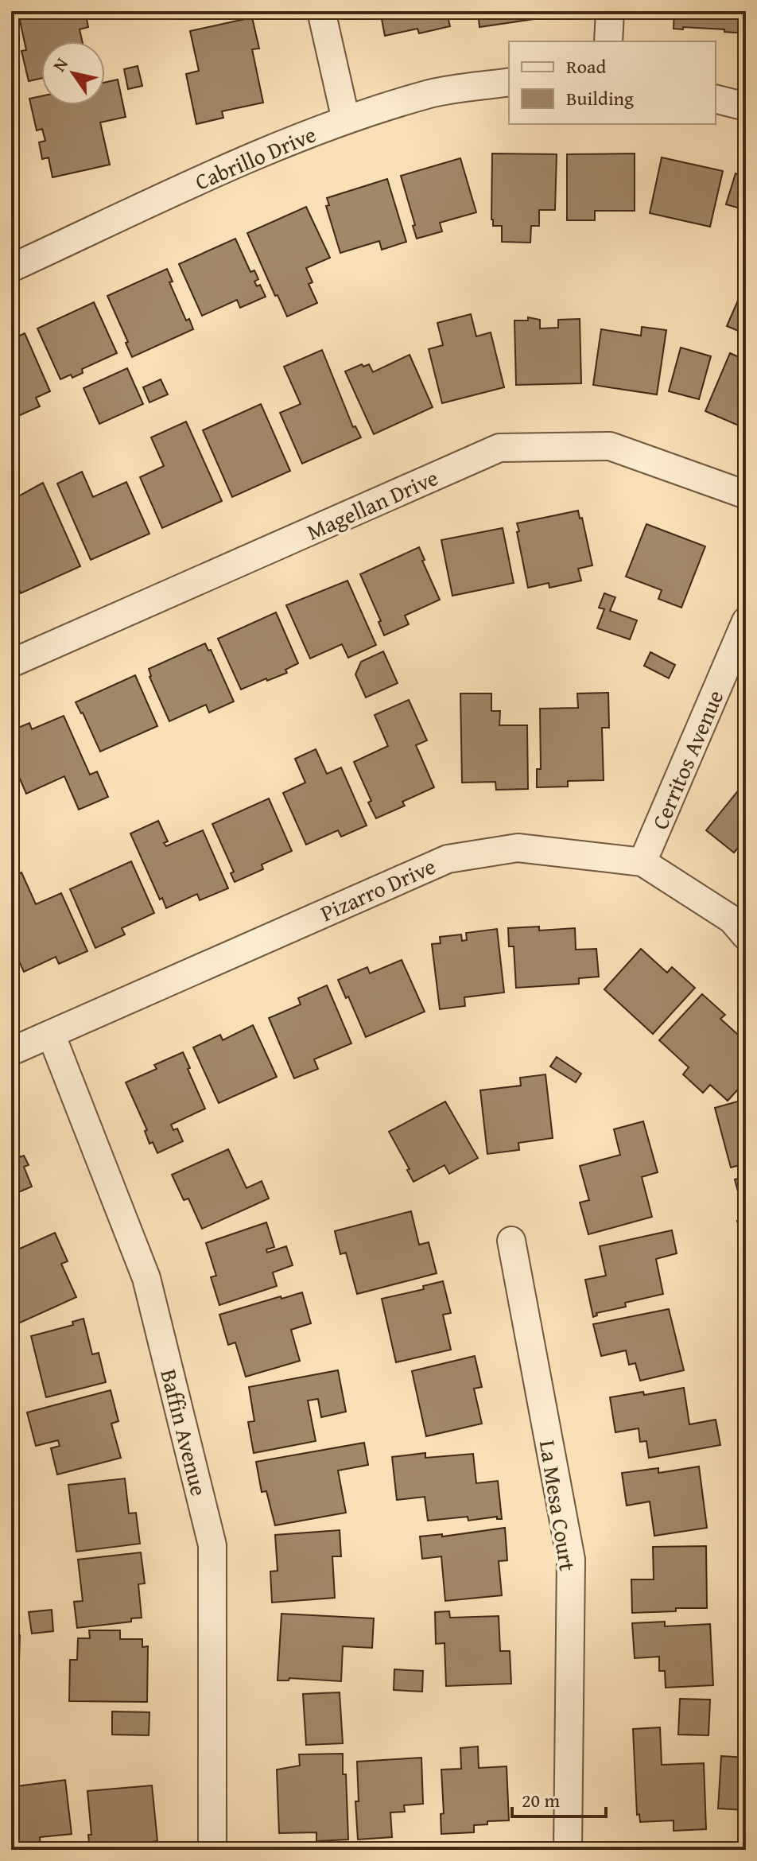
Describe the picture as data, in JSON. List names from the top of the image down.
{
  "streets": {
    "street": [
      "Cabrillo Drive",
      "Magellan Drive",
      "Cerritos Avenue",
      "Pizarro Drive",
      "Baffin Avenue",
      "La Mesa Court"
    ]
  },
  "crossings": [
    ["Cerritos Avenue", "Pizarro Drive"],
    ["Pizarro Drive", "Baffin Avenue"]
  ],
  "legend": ["Road", "Building"],
  "scale_bar": "20 m",
  "north": "top left"
}
